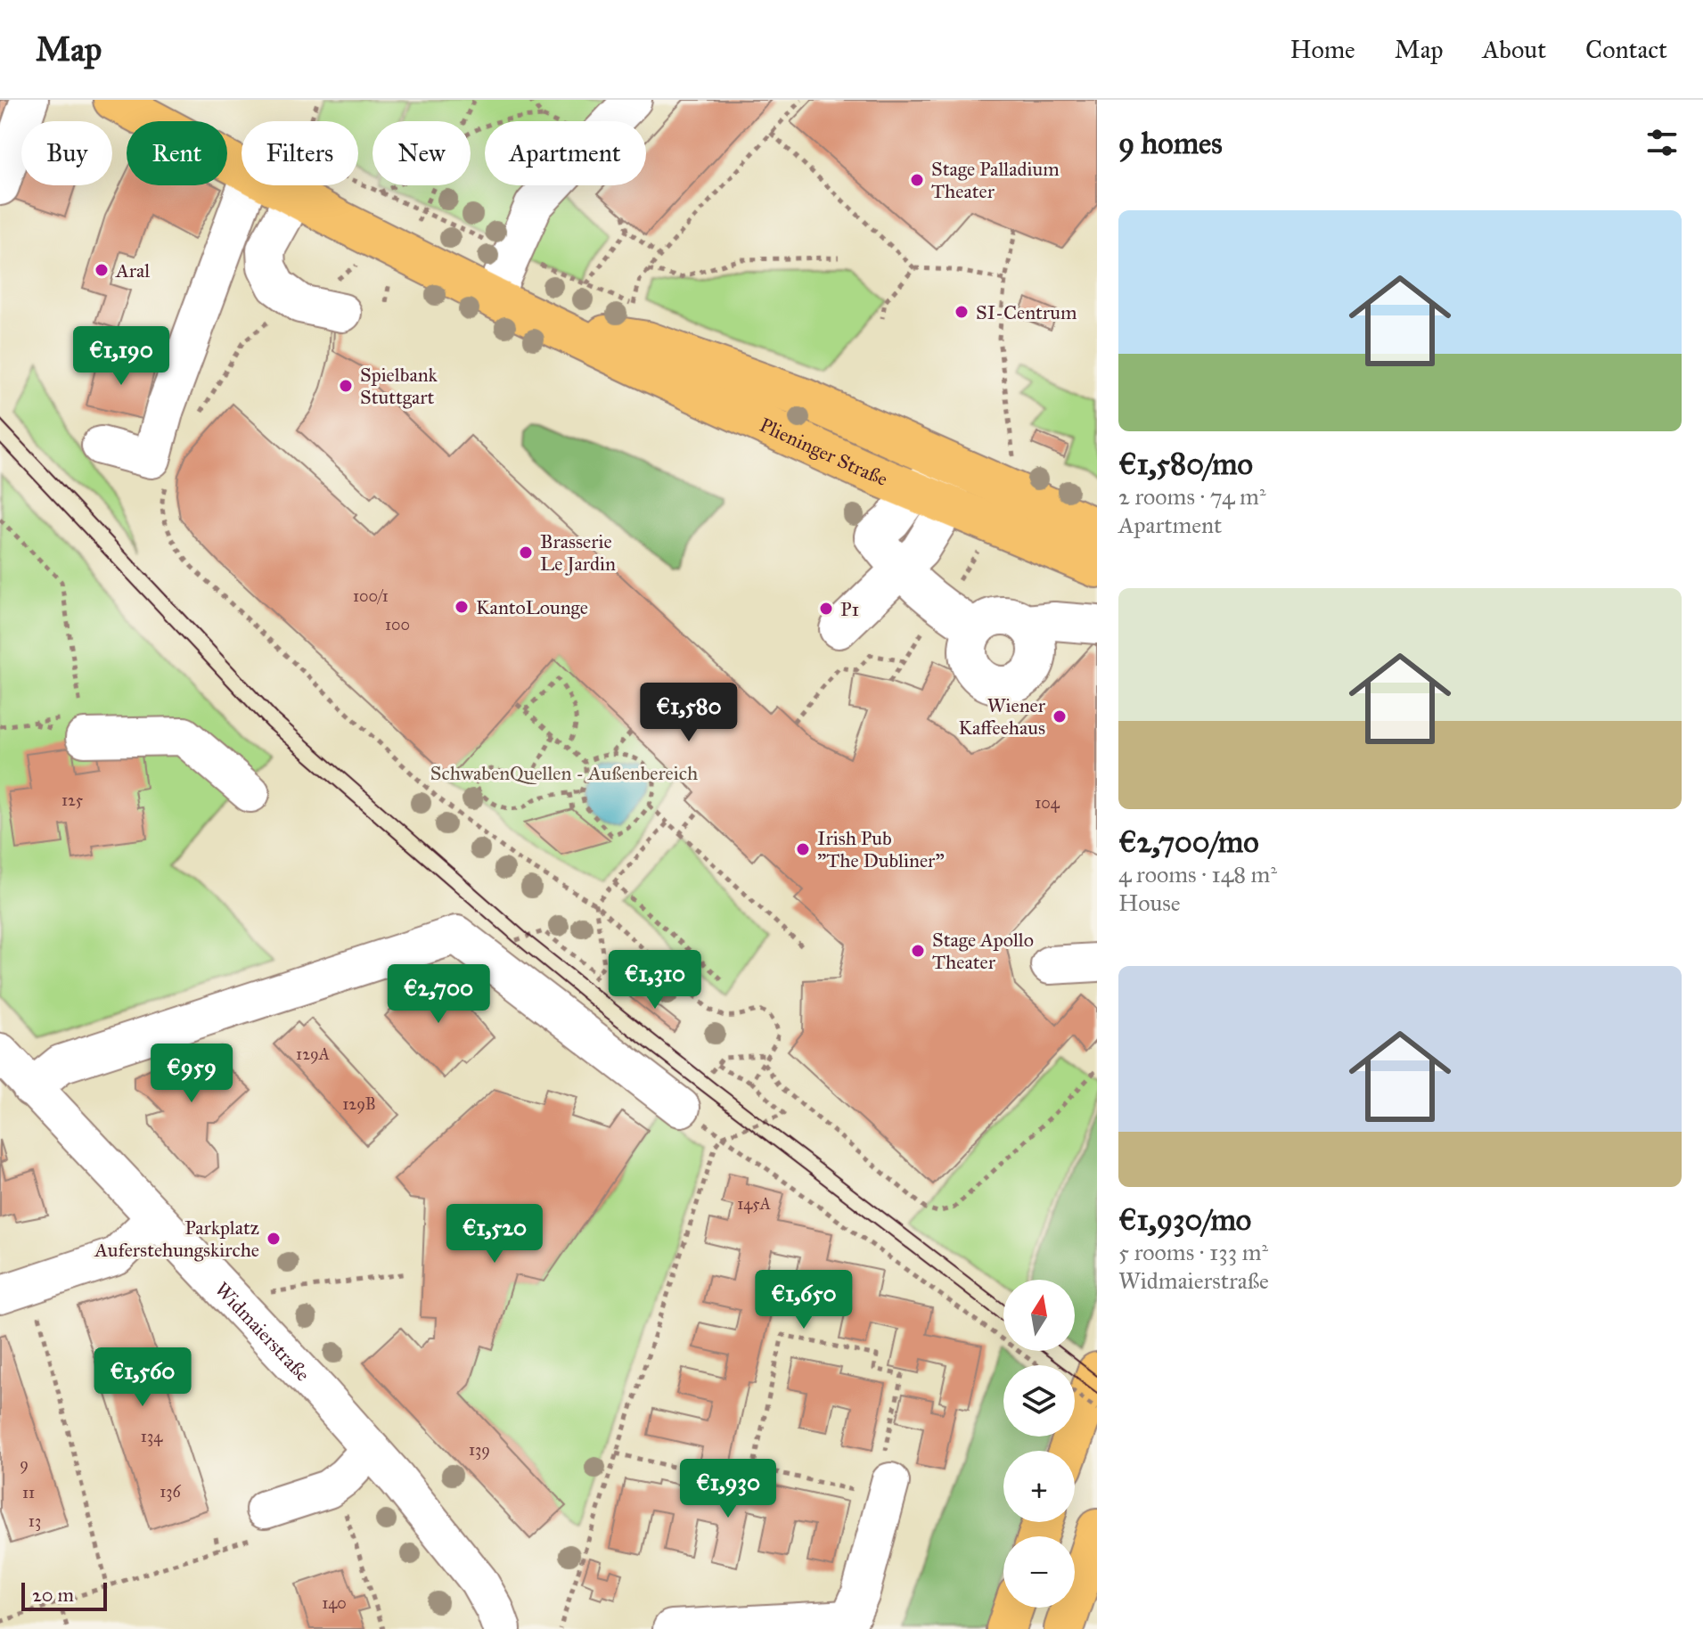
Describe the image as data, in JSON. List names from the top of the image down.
{
  "streets": {
    "main road": ["Plieninger Straße"],
    "street": ["Widmaierstraße"]
  },
  "parks": ["SchwabenQuellen - Außenbereich"],
  "places": [
    "Stage Palladium Theater",
    "Aral",
    "SI-Centrum",
    "Spielbank Stuttgart",
    "Brasserie Le Jardin",
    "KantoLounge",
    "P1",
    "Wiener Kaffeehaus",
    "Irish Pub \"The Dubliner\"",
    "Stage Apollo Theater",
    "Parkplatz Auferstehungskirche"
  ],
  "house_numbers": [
    "100/1",
    "100",
    "125",
    "104",
    "129A",
    "129B",
    "145A",
    "134",
    "139",
    "9",
    "136",
    "11",
    "13",
    "140"
  ],
  "scale_bar": "20 m",
  "north": "top",
  "page": {
    "header": "Map",
    "nav": [
      "Home",
      "Map",
      "About",
      "Contact"
    ],
    "heading": "9 homes",
    "chip": [
      "Buy",
      "Rent",
      "Filters",
      "New",
      "Apartment"
    ],
    "list": [
      {
        "name": "€1,580/mo",
        "note": "2 rooms · 74 m² · Apartment"
      },
      {
        "name": "€2,700/mo",
        "note": "4 rooms · 148 m² · House"
      },
      {
        "name": "€1,930/mo",
        "note": "5 rooms · 133 m² · Widmaierstraße"
      }
    ],
    "price": [
      "€1,190",
      "€1,580",
      "€1,310",
      "€2,700",
      "€959",
      "€1,520",
      "€1,650",
      "€1,560",
      "€1,930"
    ],
    "map_buttons": ["+", "−"],
    "scale": "20 m"
  }
}
